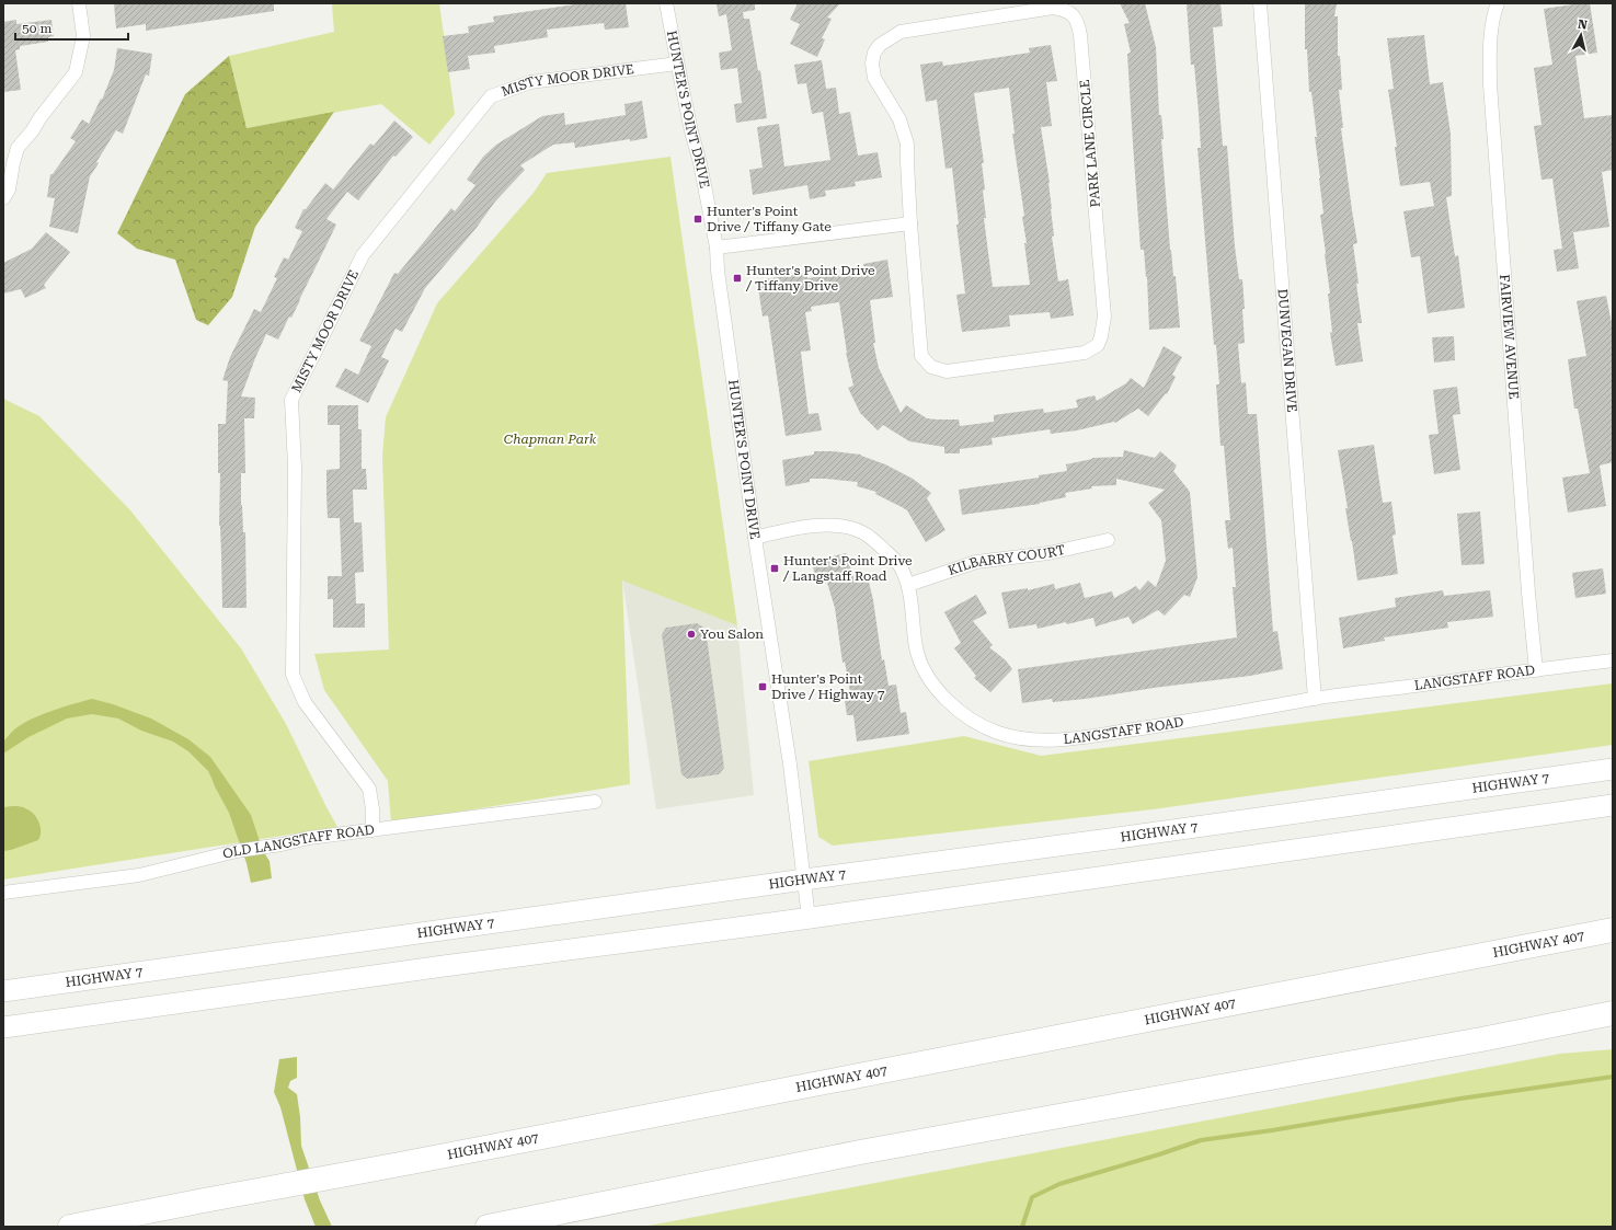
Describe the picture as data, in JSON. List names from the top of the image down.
{
  "streets": {
    "highway": ["HIGHWAY 407"],
    "main road": ["HIGHWAY 7"],
    "street": [
      "MISTY MOOR DRIVE",
      "HUNTER'S POINT DRIVE",
      "PARK LANE CIRCLE",
      "FAIRVIEW AVENUE",
      "DUNVEGAN DRIVE",
      "KILBARRY COURT",
      "LANGSTAFF ROAD",
      "OLD LANGSTAFF ROAD"
    ]
  },
  "crossings": [
    ["MISTY MOOR DRIVE", "HUNTER'S POINT DRIVE"],
    ["MISTY MOOR DRIVE", "OLD LANGSTAFF ROAD"],
    ["HUNTER'S POINT DRIVE", "LANGSTAFF ROAD"],
    ["HUNTER'S POINT DRIVE", "HIGHWAY 7"],
    ["FAIRVIEW AVENUE", "LANGSTAFF ROAD"],
    ["DUNVEGAN DRIVE", "LANGSTAFF ROAD"],
    ["KILBARRY COURT", "LANGSTAFF ROAD"]
  ],
  "parks": ["Chapman Park"],
  "places": {
    "transit": [
      "Hunter's Point Drive / Tiffany Gate",
      "Hunter's Point Drive / Tiffany Drive",
      "Hunter's Point Drive / Langstaff Road",
      "Hunter's Point Drive / Highway 7"
    ],
    "other": ["You Salon"]
  },
  "scale_bar": "50 m",
  "north": "top"
}
